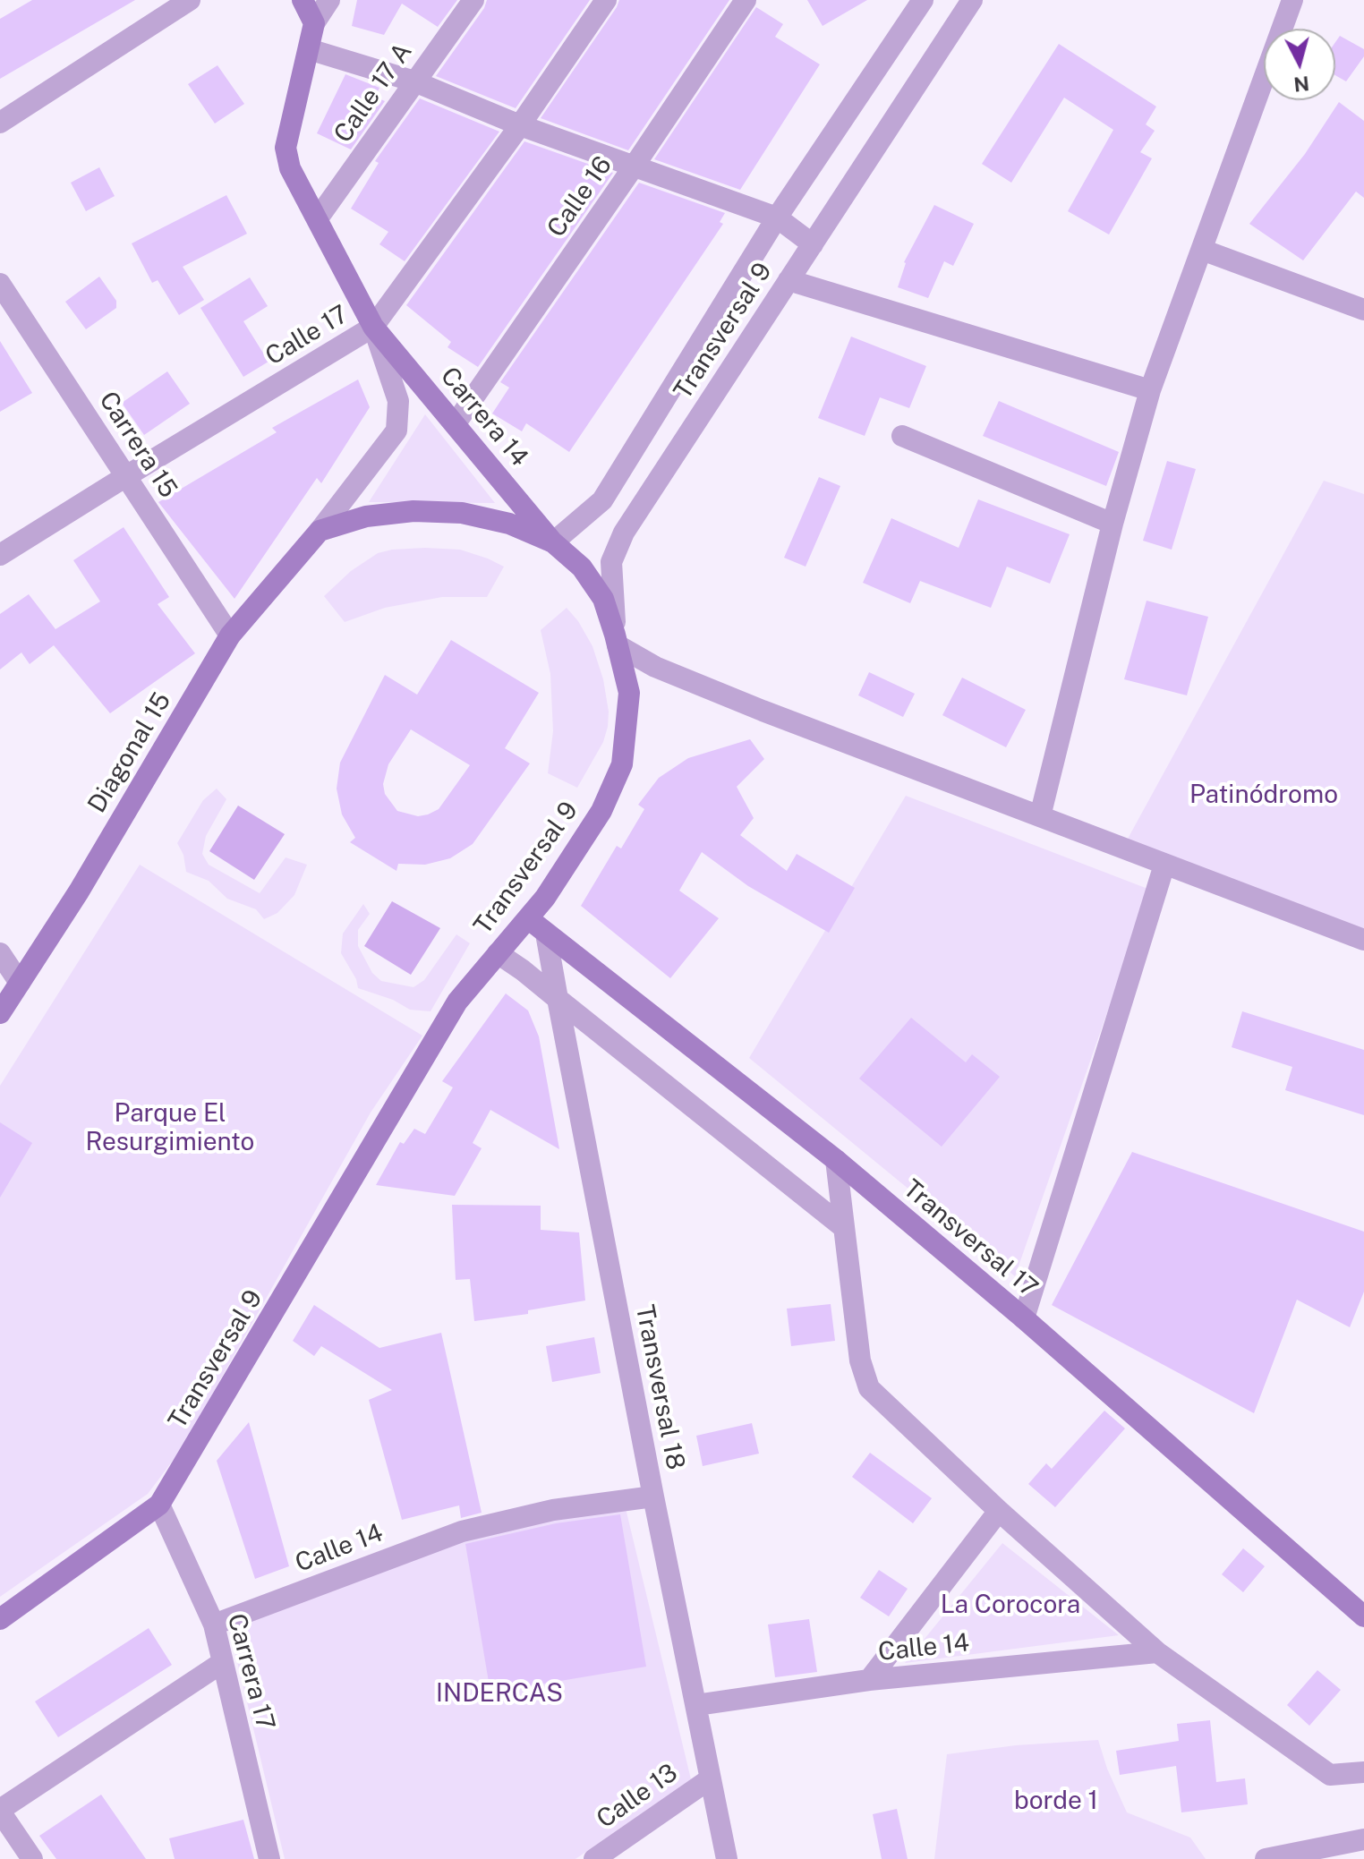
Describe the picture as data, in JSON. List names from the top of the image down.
{
  "streets": {
    "street": [
      "Calle 17 A",
      "Calle 16",
      "Transversal 9",
      "Calle 17",
      "Carrera 14",
      "Carrera 15",
      "Diagonal 15",
      "Transversal 17",
      "Transversal 18",
      "Calle 14",
      "Carrera 17",
      "Calle 13"
    ]
  },
  "crossings": [
    ["Calle 17 A", "Carrera 14"],
    ["Calle 16", "Carrera 14"],
    ["Transversal 9", "Carrera 14"],
    ["Transversal 9", "Transversal 17"],
    ["Transversal 9", "Carrera 17"],
    ["Calle 17", "Carrera 14"],
    ["Calle 17", "Carrera 15"],
    ["Carrera 14", "Diagonal 15"],
    ["Carrera 15", "Diagonal 15"],
    ["Transversal 17", "Transversal 18"],
    ["Transversal 18", "Calle 14"],
    ["Transversal 18", "Calle 13"],
    ["Calle 14", "Carrera 17"]
  ],
  "parks": [
    "Patinódromo",
    "Parque El Resurgimiento",
    "La Corocora",
    "INDERCAS",
    "borde 1"
  ],
  "north": "bottom"
}
